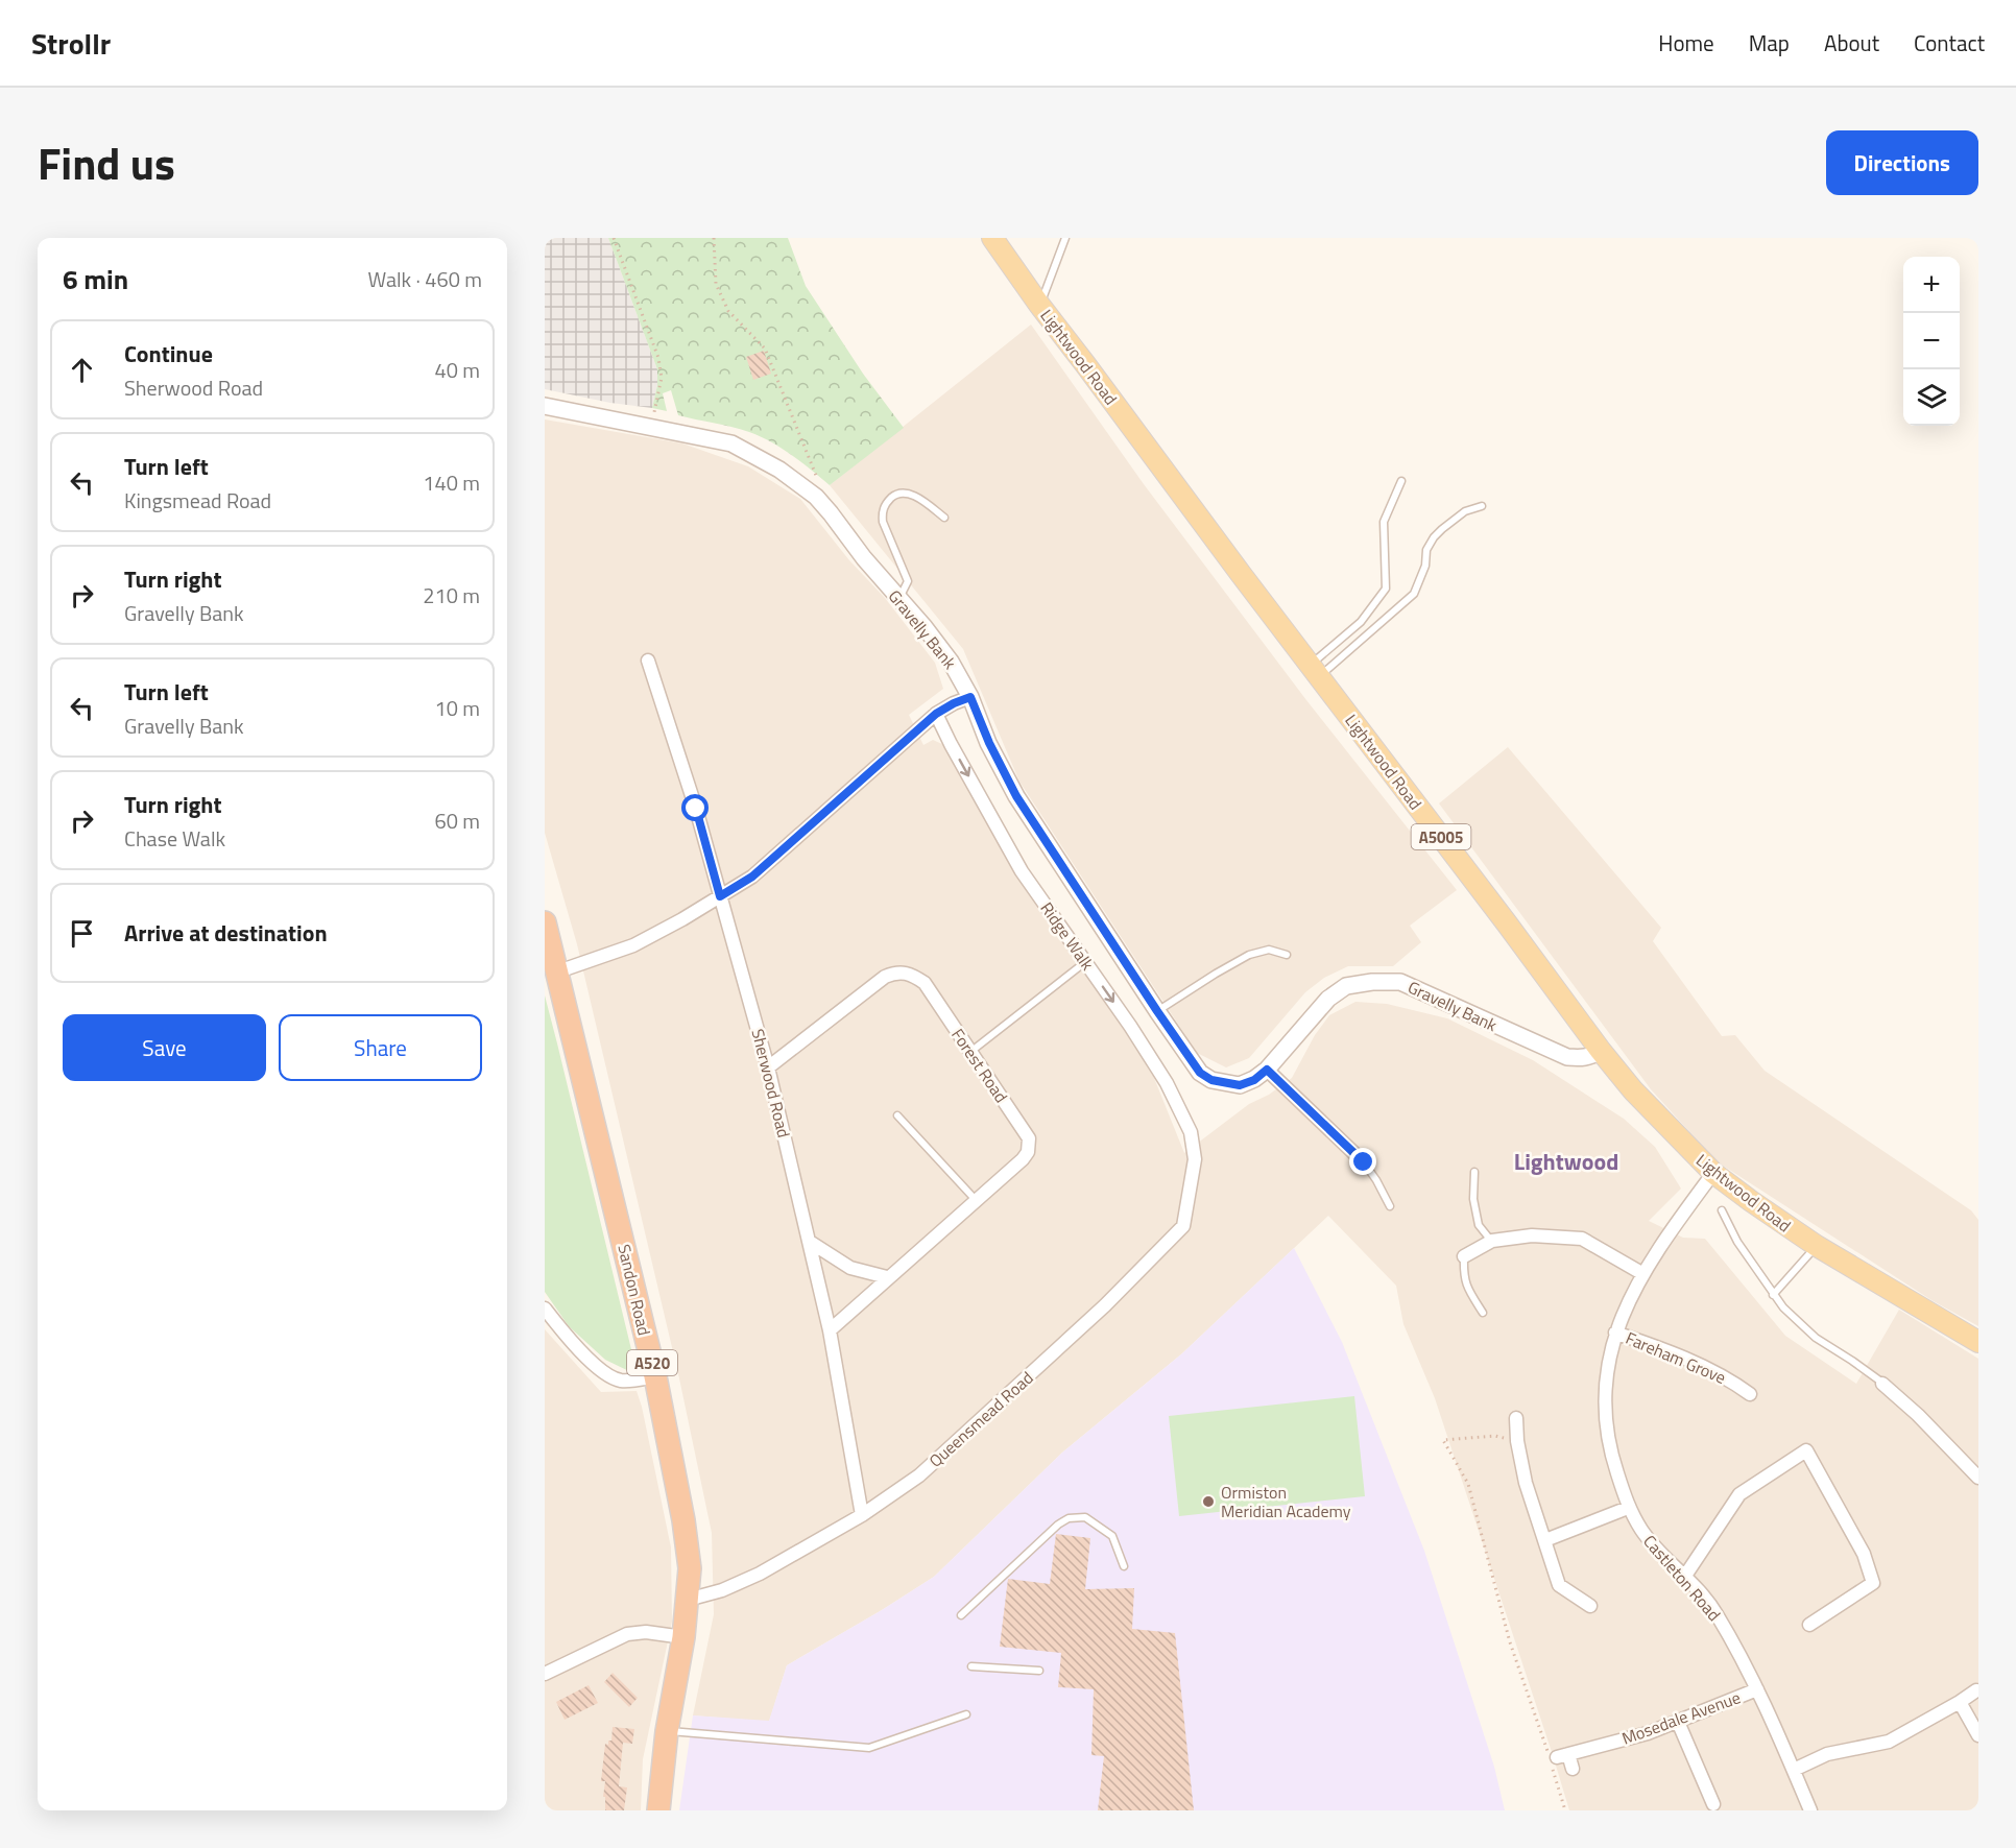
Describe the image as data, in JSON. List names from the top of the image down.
{
  "streets": {
    "highway": ["Sandon Road", "A520"],
    "main road": ["Lightwood Road", "A5005"],
    "street": [
      "Gravelly Bank",
      "Ridge Walk",
      "Forest Road",
      "Sherwood Road",
      "Fareham Grove",
      "Queensmead Road",
      "Castleton Road",
      "Mosedale Avenue"
    ]
  },
  "crossings": [
    ["Lightwood Road", "Gravelly Bank"],
    ["Lightwood Road", "Castleton Road"],
    ["Ridge Walk", "Queensmead Road"],
    ["Forest Road", "Sherwood Road"],
    ["Sherwood Road", "Queensmead Road"],
    ["Sandon Road", "Queensmead Road"],
    ["Fareham Grove", "Castleton Road"],
    ["Castleton Road", "Mosedale Avenue"]
  ],
  "one_way": ["Ridge Walk"],
  "districts": ["Lightwood"],
  "places": ["Ormiston Meridian Academy"],
  "page": {
    "header": "Strollr",
    "nav": [
      "Home",
      "Map",
      "About",
      "Contact"
    ],
    "title": "Find us",
    "buttons": [
      "Directions",
      ["Save", "Share"]
    ],
    "heading": ["6 min", "Walk · 460 m"],
    "map_buttons": ["+", "−"],
    "list": [
      ["Continue", "Sherwood Road", "40 m"],
      ["Turn left", "Kingsmead Road", "140 m"],
      ["Turn right", "Gravelly Bank", "210 m"],
      ["Turn left", "Gravelly Bank", "10 m"],
      ["Turn right", "Chase Walk", "60 m"],
      "Arrive at destination"
    ]
  }
}
